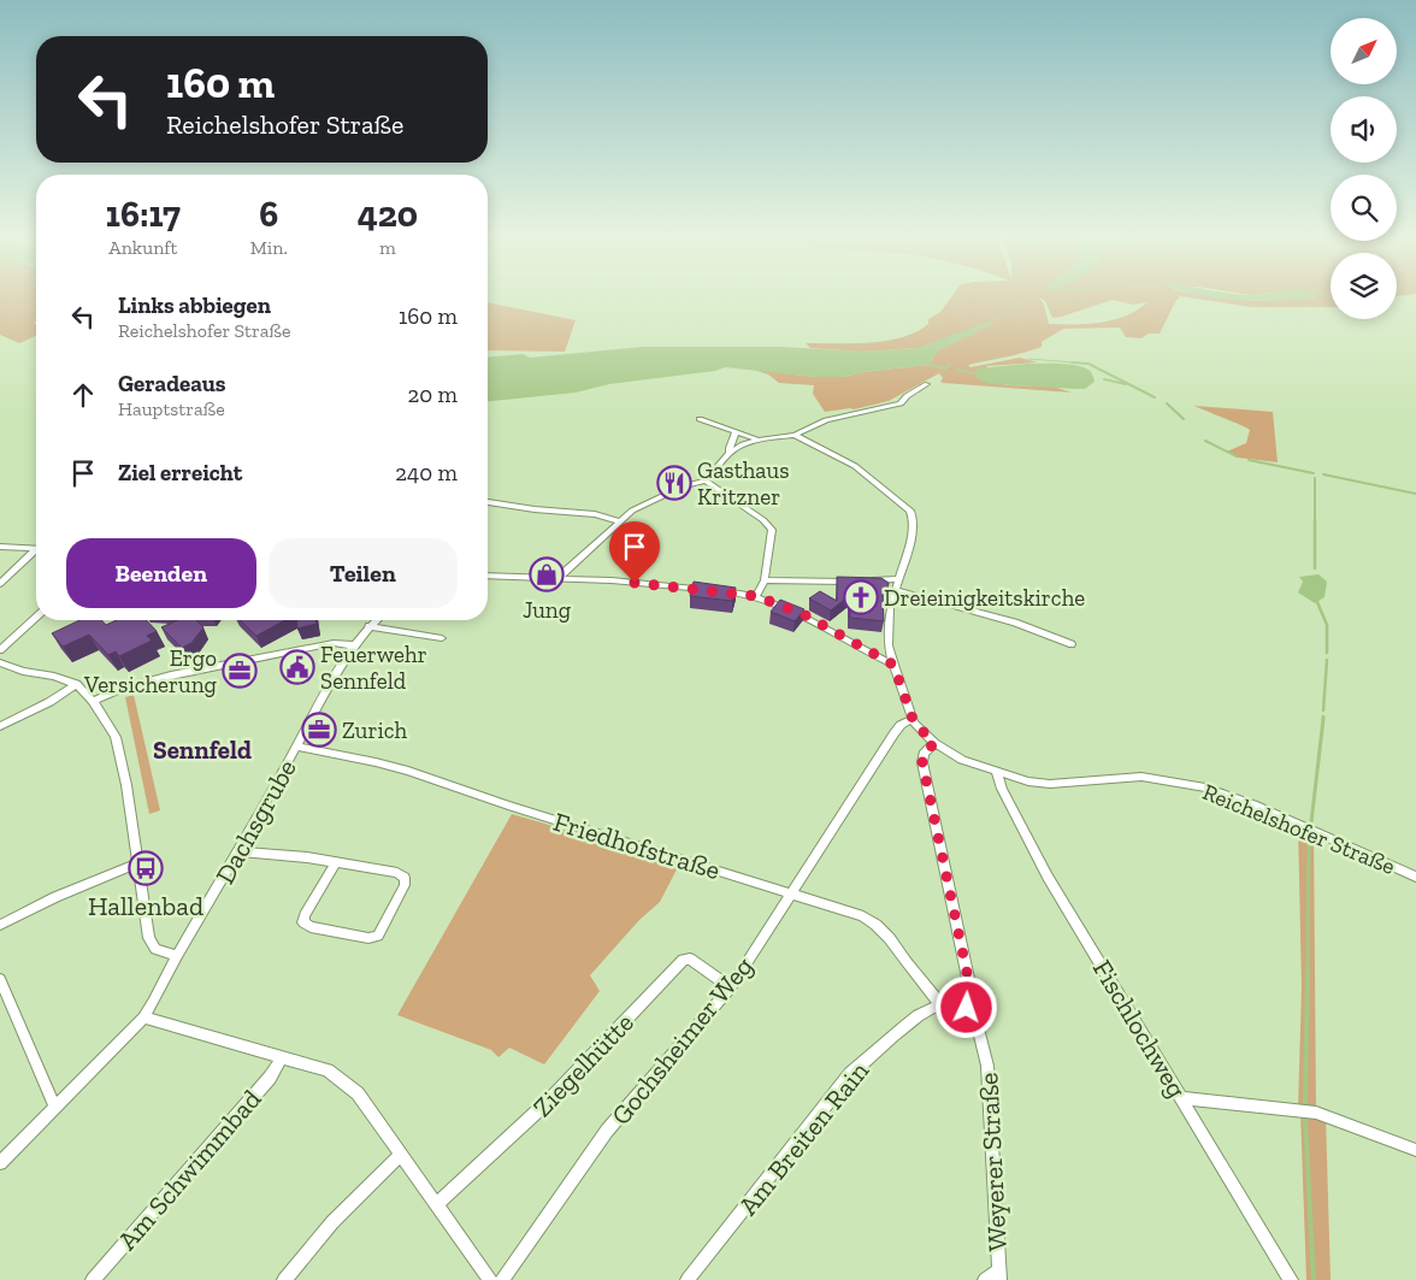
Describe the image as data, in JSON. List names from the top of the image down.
{
  "streets": {
    "street": [
      "Dachsgrube",
      "Reichelshofer Straße",
      "Friedhofstraße",
      "Fischlochweg",
      "Gochsheimer Weg",
      "Ziegelhütte",
      "Am Breiten Rain",
      "Weyerer Straße",
      "Am Schwimmbad"
    ]
  },
  "crossings": [
    ["Dachsgrube", "Friedhofstraße"],
    ["Reichelshofer Straße", "Fischlochweg"],
    ["Reichelshofer Straße", "Gochsheimer Weg"],
    ["Reichelshofer Straße", "Weyerer Straße"],
    ["Friedhofstraße", "Gochsheimer Weg"],
    ["Friedhofstraße", "Am Breiten Rain"],
    ["Gochsheimer Weg", "Ziegelhütte"]
  ],
  "districts": ["Sennfeld"],
  "places": {
    "restaurant": ["Gasthaus Kritzner"],
    "shop": ["Jung"],
    "church": ["Dreieinigkeitskirche"],
    "public building": ["Feuerwehr Sennfeld"],
    "office": ["Ergo Versicherung", "Zurich"],
    "bus stop": ["Hallenbad"]
  },
  "north": "top right",
  "page": {
    "turn": ["160 m", "Reichelshofer Straße"],
    "eta": [
      "16:17",
      "Ankunft",
      "6",
      "Min.",
      "420",
      "m"
    ],
    "list": [
      {
        "name": "Links abbiegen",
        "note": "Reichelshofer Straße",
        "value": "160 m"
      },
      {
        "name": "Geradeaus",
        "note": "Hauptstraße",
        "value": "20 m"
      },
      {
        "name": "Ziel erreicht",
        "value": "240 m"
      }
    ],
    "buttons": ["Beenden", "Teilen"]
  }
}
